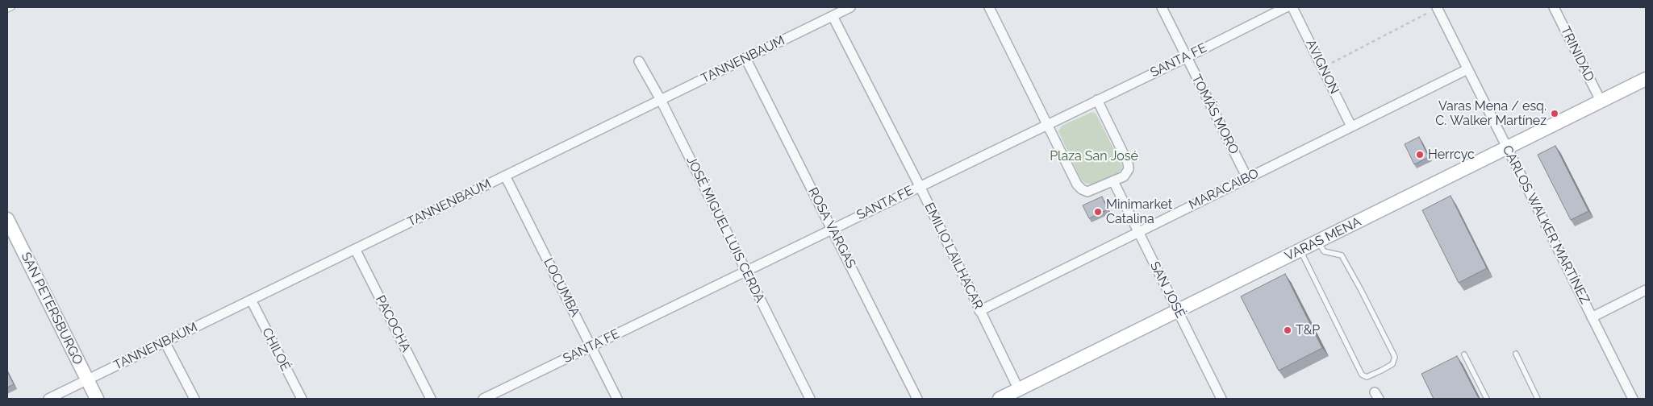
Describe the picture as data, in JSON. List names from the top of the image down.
{
  "streets": {
    "street": [
      "TRINIDAD",
      "TANNENBAUM",
      "SANTA FE",
      "AVIGNON",
      "TOMÁS MORO",
      "MARACAIBO",
      "CARLOS WALKER MARTÍNEZ",
      "ROSA VARGAS",
      "JOSÉ MIGUEL LUIS CERDA",
      "VARAS MENA",
      "EMILIO LAILHACAR",
      "LOCUMBA",
      "SAN JOSÉ",
      "SAN PETERSBURGO",
      "PACOCHA",
      "CHILOÉ"
    ]
  },
  "crossings": [
    ["TRINIDAD", "VARAS MENA"],
    ["TANNENBAUM", "ROSA VARGAS"],
    ["TANNENBAUM", "JOSÉ MIGUEL LUIS CERDA"],
    ["TANNENBAUM", "EMILIO LAILHACAR"],
    ["TANNENBAUM", "LOCUMBA"],
    ["TANNENBAUM", "SAN PETERSBURGO"],
    ["TANNENBAUM", "PACOCHA"],
    ["TANNENBAUM", "CHILOÉ"],
    ["SANTA FE", "TOMÁS MORO"],
    ["SANTA FE", "ROSA VARGAS"],
    ["SANTA FE", "JOSÉ MIGUEL LUIS CERDA"],
    ["SANTA FE", "EMILIO LAILHACAR"],
    ["SANTA FE", "LOCUMBA"],
    ["AVIGNON", "MARACAIBO"],
    ["TOMÁS MORO", "MARACAIBO"],
    ["MARACAIBO", "CARLOS WALKER MARTÍNEZ"],
    ["MARACAIBO", "EMILIO LAILHACAR"],
    ["MARACAIBO", "SAN JOSÉ"],
    ["CARLOS WALKER MARTÍNEZ", "VARAS MENA"],
    ["VARAS MENA", "EMILIO LAILHACAR"],
    ["VARAS MENA", "SAN JOSÉ"]
  ],
  "parks": ["Plaza San José"],
  "places": [
    "Varas Mena / esq. C. Walker Martínez",
    "Herrcyc",
    "Minimarket Catalina",
    "T&P"
  ]
}
